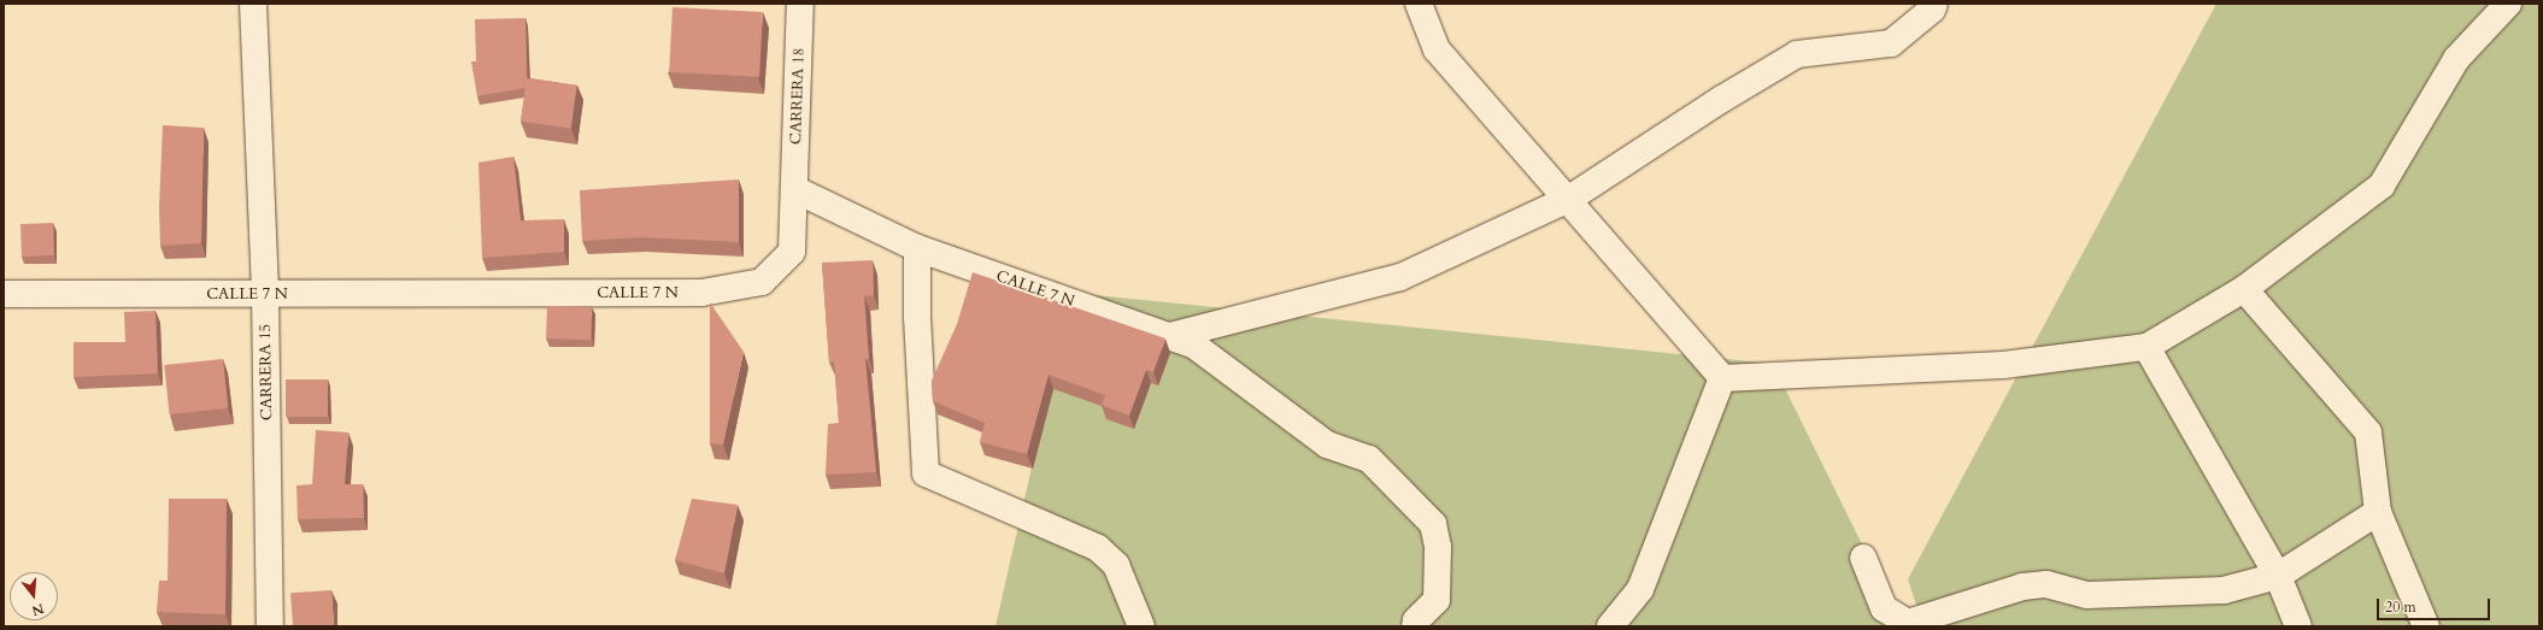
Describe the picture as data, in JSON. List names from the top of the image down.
{
  "streets": {
    "street": ["CARRERA 18", "CALLE 7 N", "CARRERA 15"]
  },
  "crossings": [
    ["CARRERA 18", "CALLE 7 N"],
    ["CALLE 7 N", "CARRERA 15"]
  ],
  "scale_bar": "20 m",
  "north": "bottom"
}
